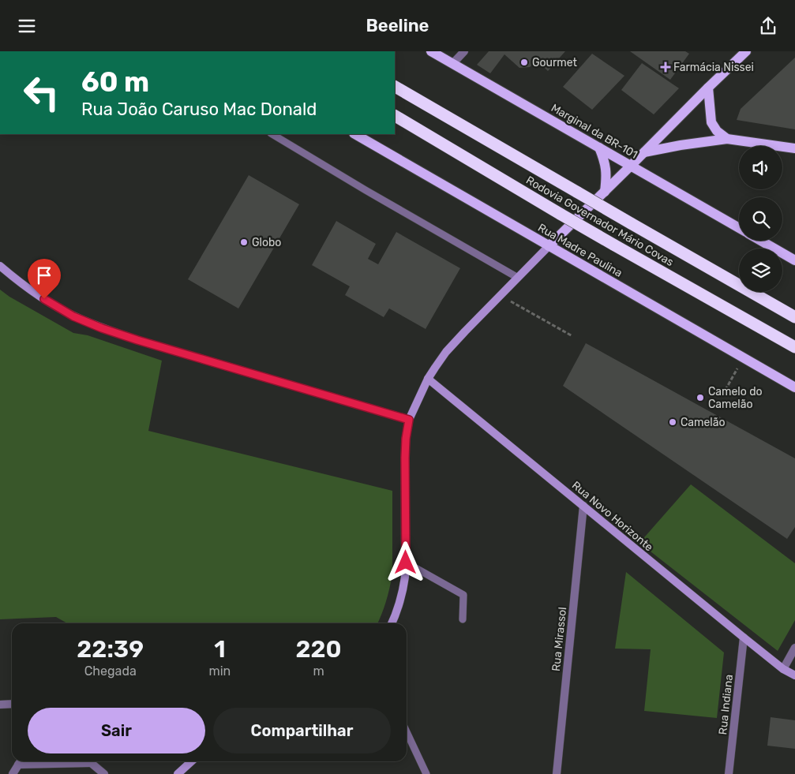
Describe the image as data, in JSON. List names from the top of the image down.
{
  "streets": {
    "highway": ["Rodovia Governador Mário Covas"],
    "main road": ["Marginal da BR-101", "Rua Madre Paulina", "Rua Novo Horizonte"],
    "street": ["Rua Mirassol", "Rua Indiana"]
  },
  "crossings": [
    ["Rua Novo Horizonte", "Rua Mirassol"],
    ["Rua Novo Horizonte", "Rua Indiana"]
  ],
  "places": {
    "other": [
      "Gourmet",
      "Globo",
      "Camelo do Camelão",
      "Camelão"
    ],
    "health": ["Farmácia Nissei"]
  },
  "page": {
    "header": "Beeline",
    "turn": ["60 m", "Rua João Caruso Mac Donald"],
    "eta": [
      "22:39",
      "Chegada",
      "1",
      "min",
      "220",
      "m"
    ],
    "buttons": ["Sair", "Compartilhar"]
  }
}
